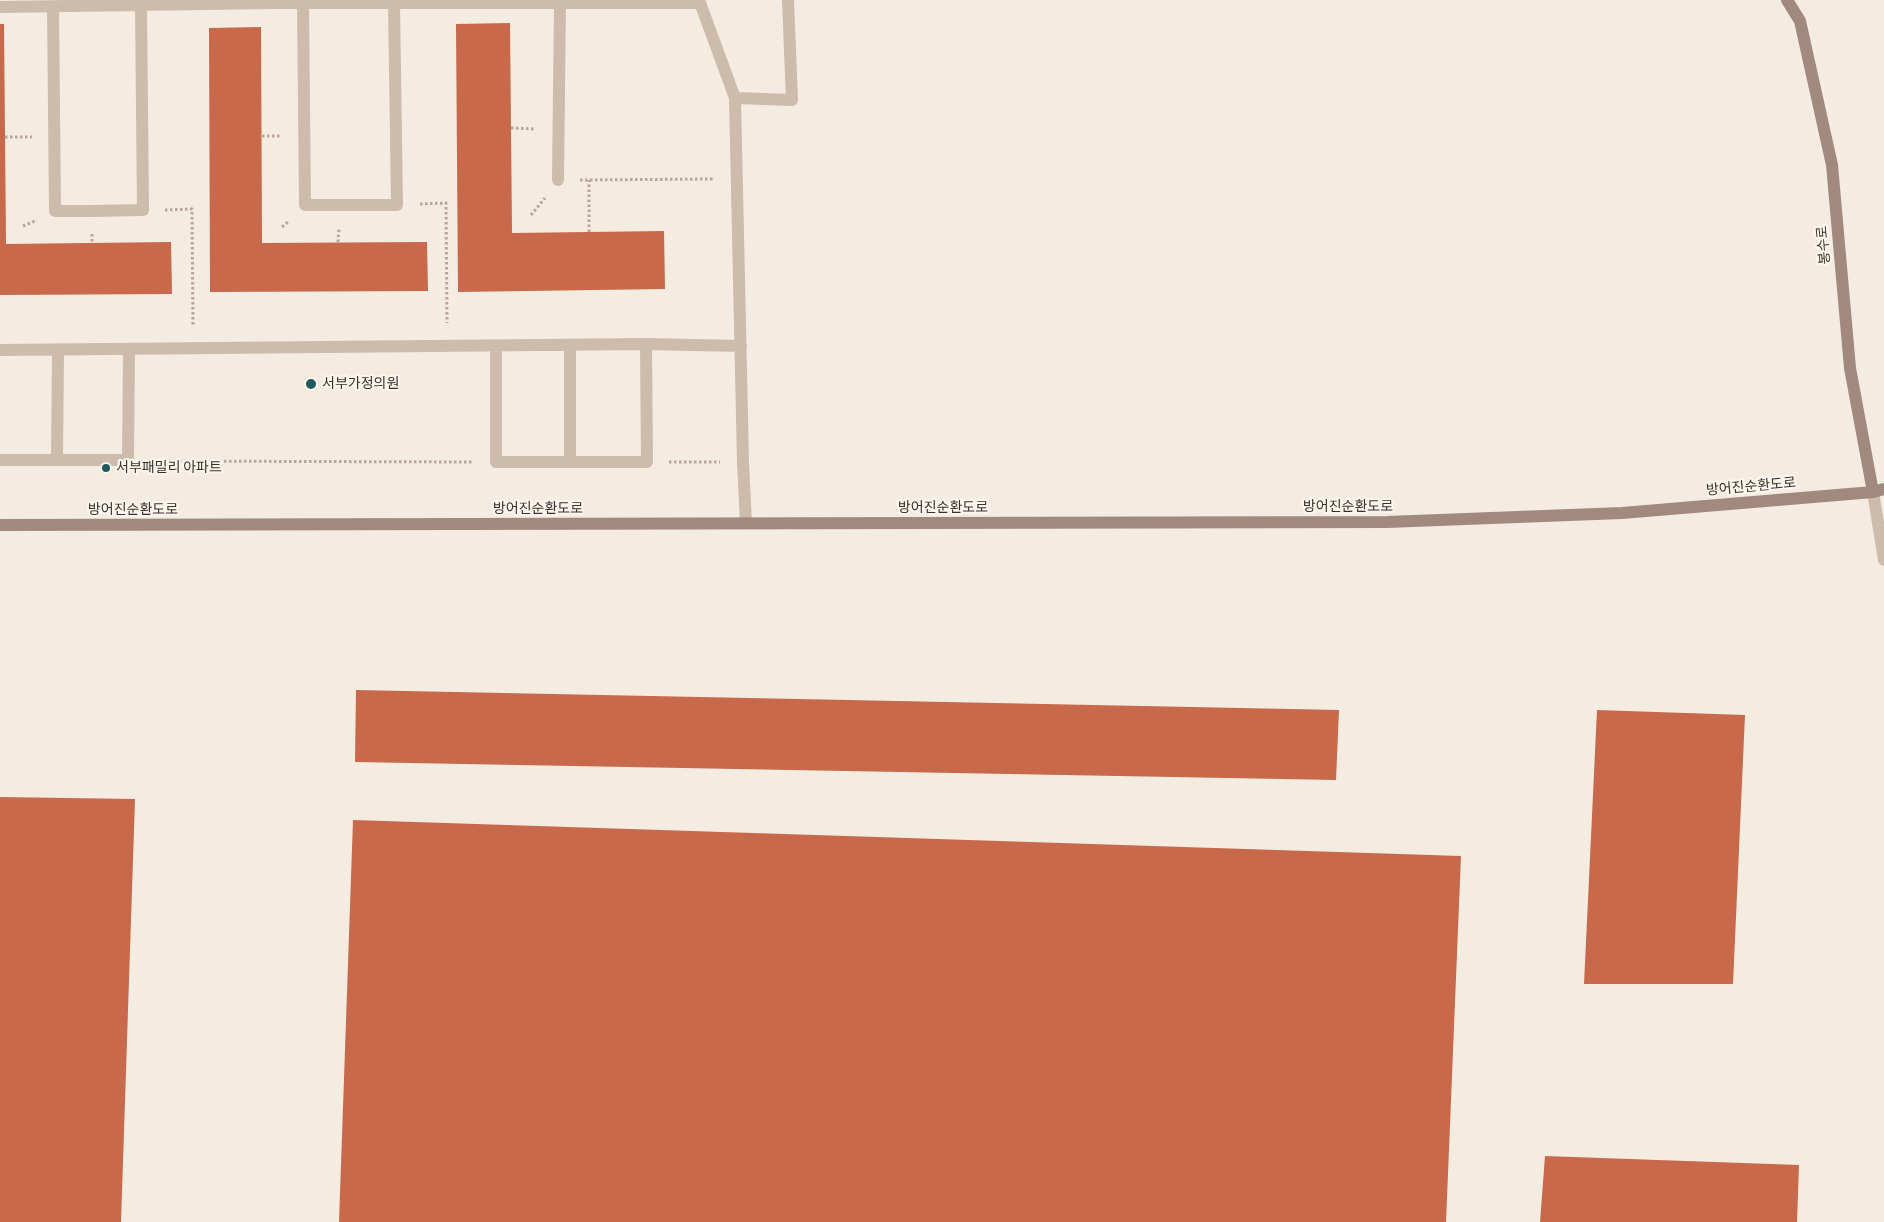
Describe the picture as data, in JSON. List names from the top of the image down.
{
  "streets": {
    "main road": ["봉수로", "방어진순환도로"]
  },
  "crossings": [
    ["봉수로", "방어진순환도로"]
  ],
  "places": ["서부가정의원", "서부패밀리 아파트"]
}
